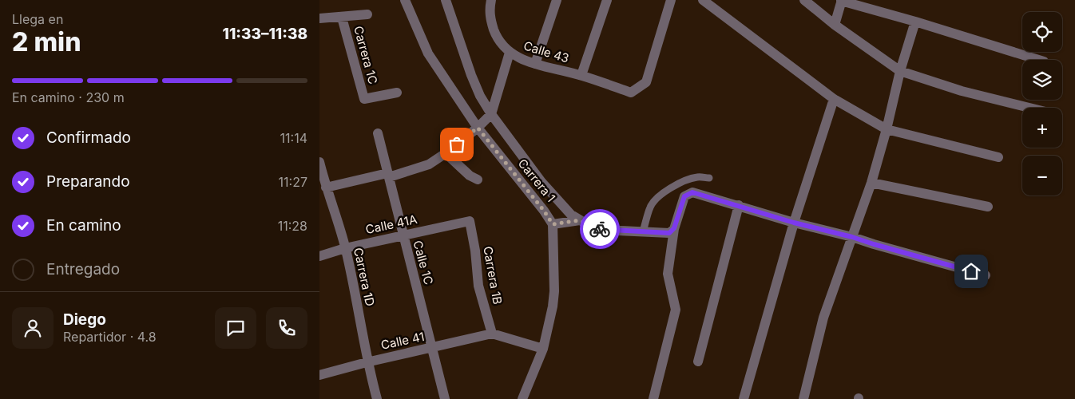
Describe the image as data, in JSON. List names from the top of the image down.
{
  "streets": {
    "street": [
      "Calle 43",
      "Carrera 1C",
      "Carrera 1",
      "Calle 41A",
      "Calle 1C",
      "Carrera 1B",
      "Carrera 1D",
      "Calle 41"
    ]
  },
  "crossings": [
    ["Calle 41A", "Calle 1C"],
    ["Calle 41A", "Carrera 1B"],
    ["Calle 41A", "Carrera 1D"],
    ["Calle 1C", "Calle 41"],
    ["Carrera 1B", "Calle 41"],
    ["Carrera 1D", "Calle 41"]
  ],
  "page": {
    "heading": ["2 min", "Llega en", "11:33–11:38"],
    "panel": ["Diego", "Repartidor · 4.8"],
    "map_buttons": ["+", "−"],
    "bar": "En camino · 230 m",
    "list": [
      ["Confirmado", "11:14"],
      ["Preparando", "11:27"],
      ["En camino", "11:28"],
      "Entregado"
    ]
  }
}
